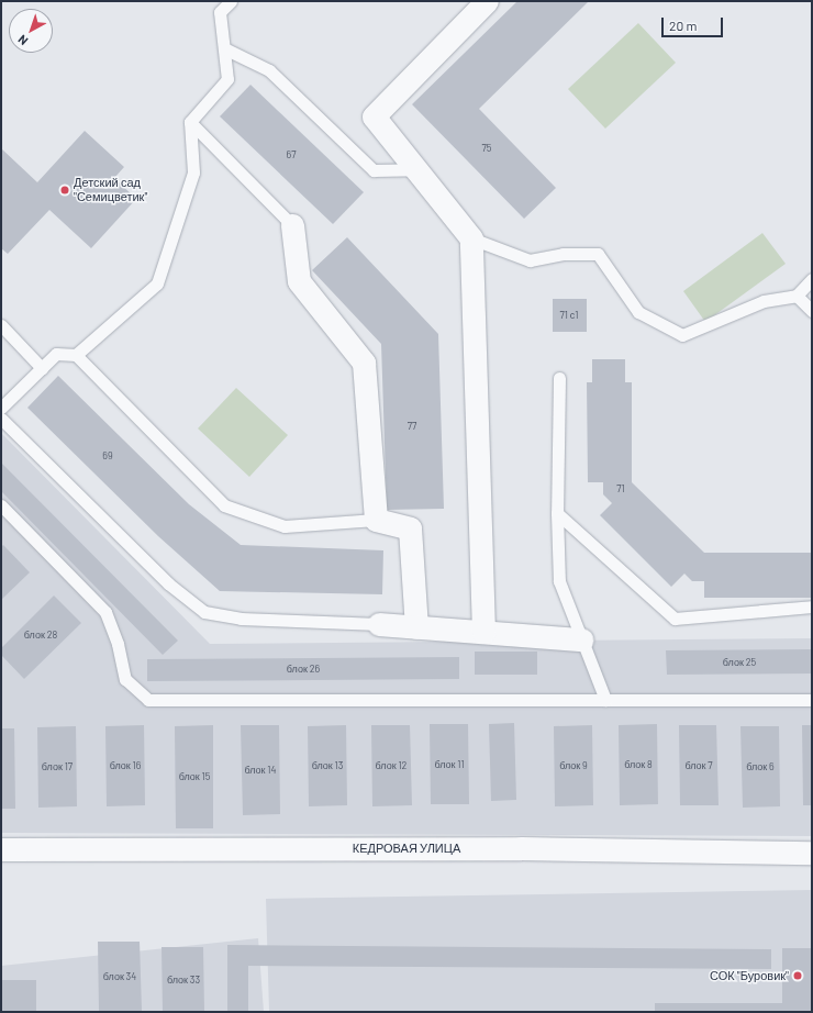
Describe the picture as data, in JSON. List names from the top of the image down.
{
  "streets": {
    "street": ["КЕДРОВАЯ УЛИЦА"]
  },
  "places": ["Детский сад \"Семицветик\"", "СОК \"Буровик\""],
  "house_numbers": [
    "75",
    "67",
    "71 с1",
    "77",
    "69",
    "71",
    "блок 28",
    "блок 25",
    "блок 26",
    "блок 11",
    "блок 8",
    "блок 16",
    "блок 13",
    "блок 12",
    "блок 9",
    "блок 7",
    "блок 17",
    "блок 6",
    "блок 14",
    "блок 15",
    "блок 34",
    "блок 33"
  ],
  "scale_bar": "20 m",
  "north": "bottom left"
}
